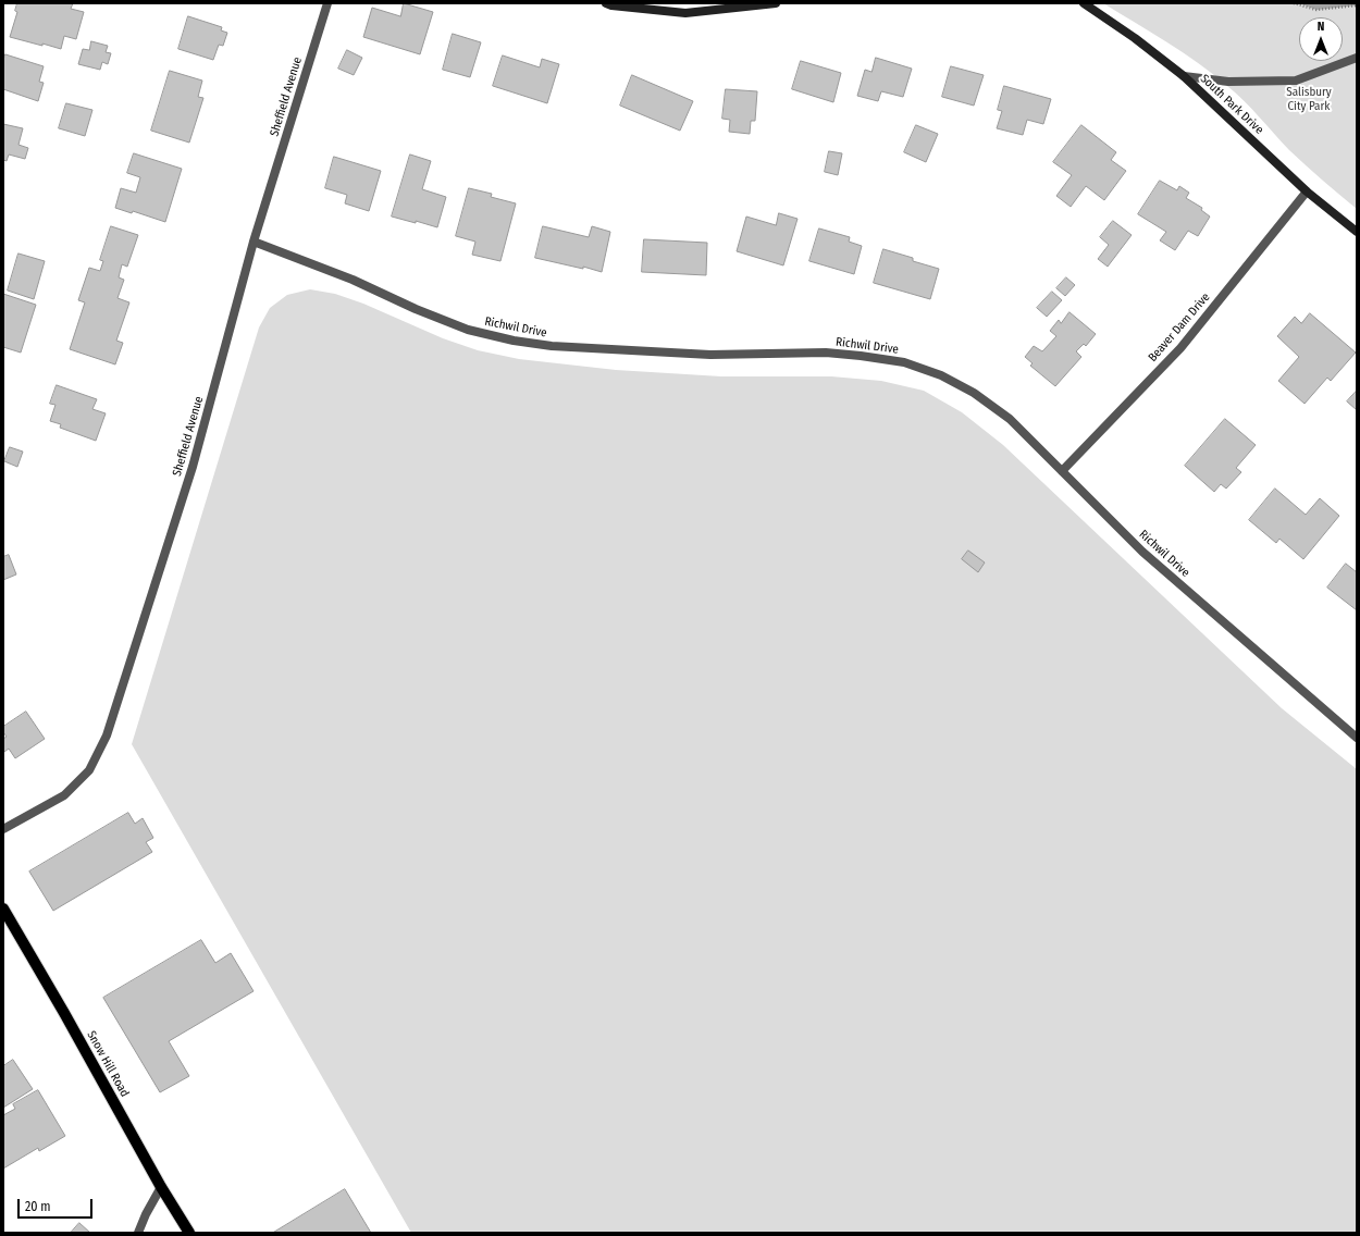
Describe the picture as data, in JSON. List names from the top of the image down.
{
  "streets": {
    "main road": ["Snow Hill Road"],
    "street": [
      "Sheffield Avenue",
      "South Park Drive",
      "Richwil Drive",
      "Beaver Dam Drive"
    ]
  },
  "crossings": [
    ["Sheffield Avenue", "Richwil Drive"],
    ["South Park Drive", "Beaver Dam Drive"],
    ["Richwil Drive", "Beaver Dam Drive"]
  ],
  "parks": ["Salisbury City Park"],
  "scale_bar": "20 m",
  "north": "top"
}
